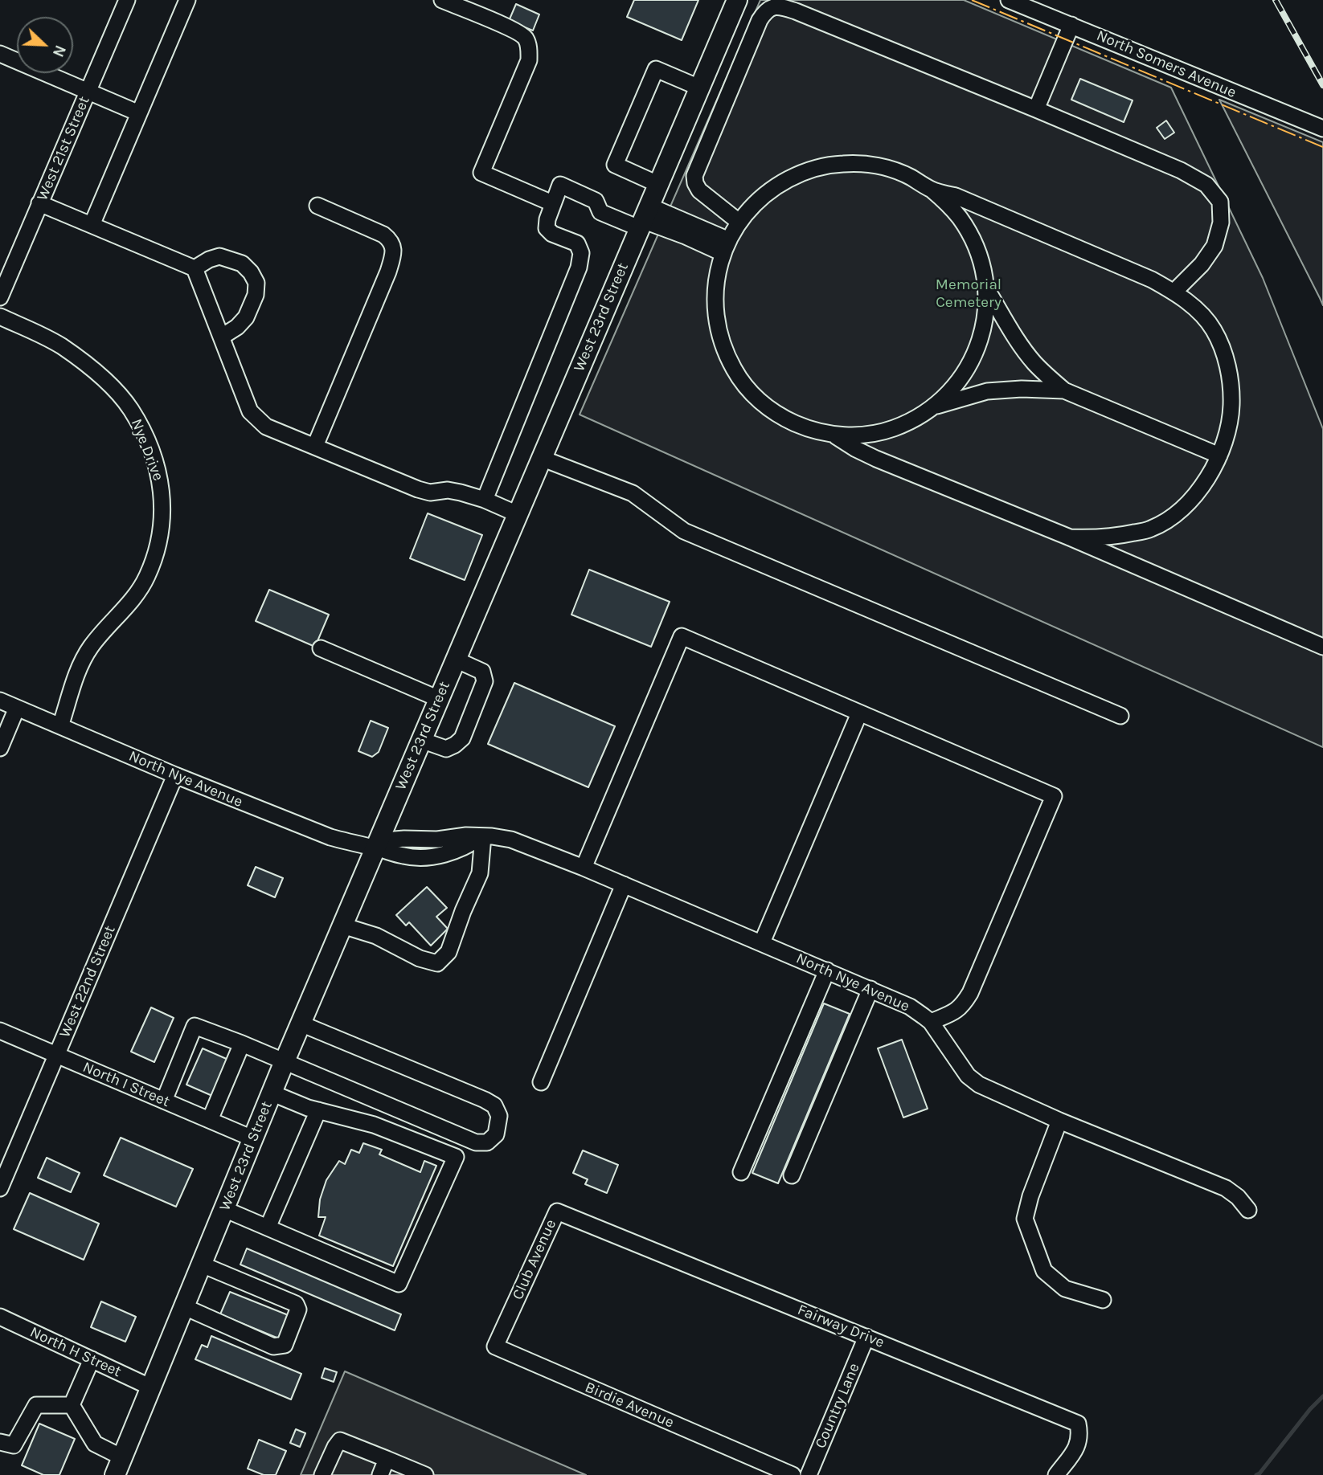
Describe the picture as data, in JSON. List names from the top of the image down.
{
  "streets": {
    "main road": ["West 23rd Street"],
    "street": [
      "North Somers Avenue",
      "West 21st Street",
      "Nye Drive",
      "North Nye Avenue",
      "West 22nd Street",
      "North I Street",
      "Club Avenue",
      "Fairway Drive",
      "North H Street",
      "Birdie Avenue",
      "Country Lane"
    ]
  },
  "crossings": [
    ["West 23rd Street", "North Nye Avenue"],
    ["West 23rd Street", "North I Street"],
    ["West 23rd Street", "North H Street"],
    ["Nye Drive", "North Nye Avenue"],
    ["North Nye Avenue", "West 22nd Street"],
    ["West 22nd Street", "North I Street"],
    ["Club Avenue", "Fairway Drive"],
    ["Club Avenue", "Birdie Avenue"],
    ["Fairway Drive", "Country Lane"]
  ],
  "parks": ["Memorial Cemetery"],
  "north": "bottom right"
}
